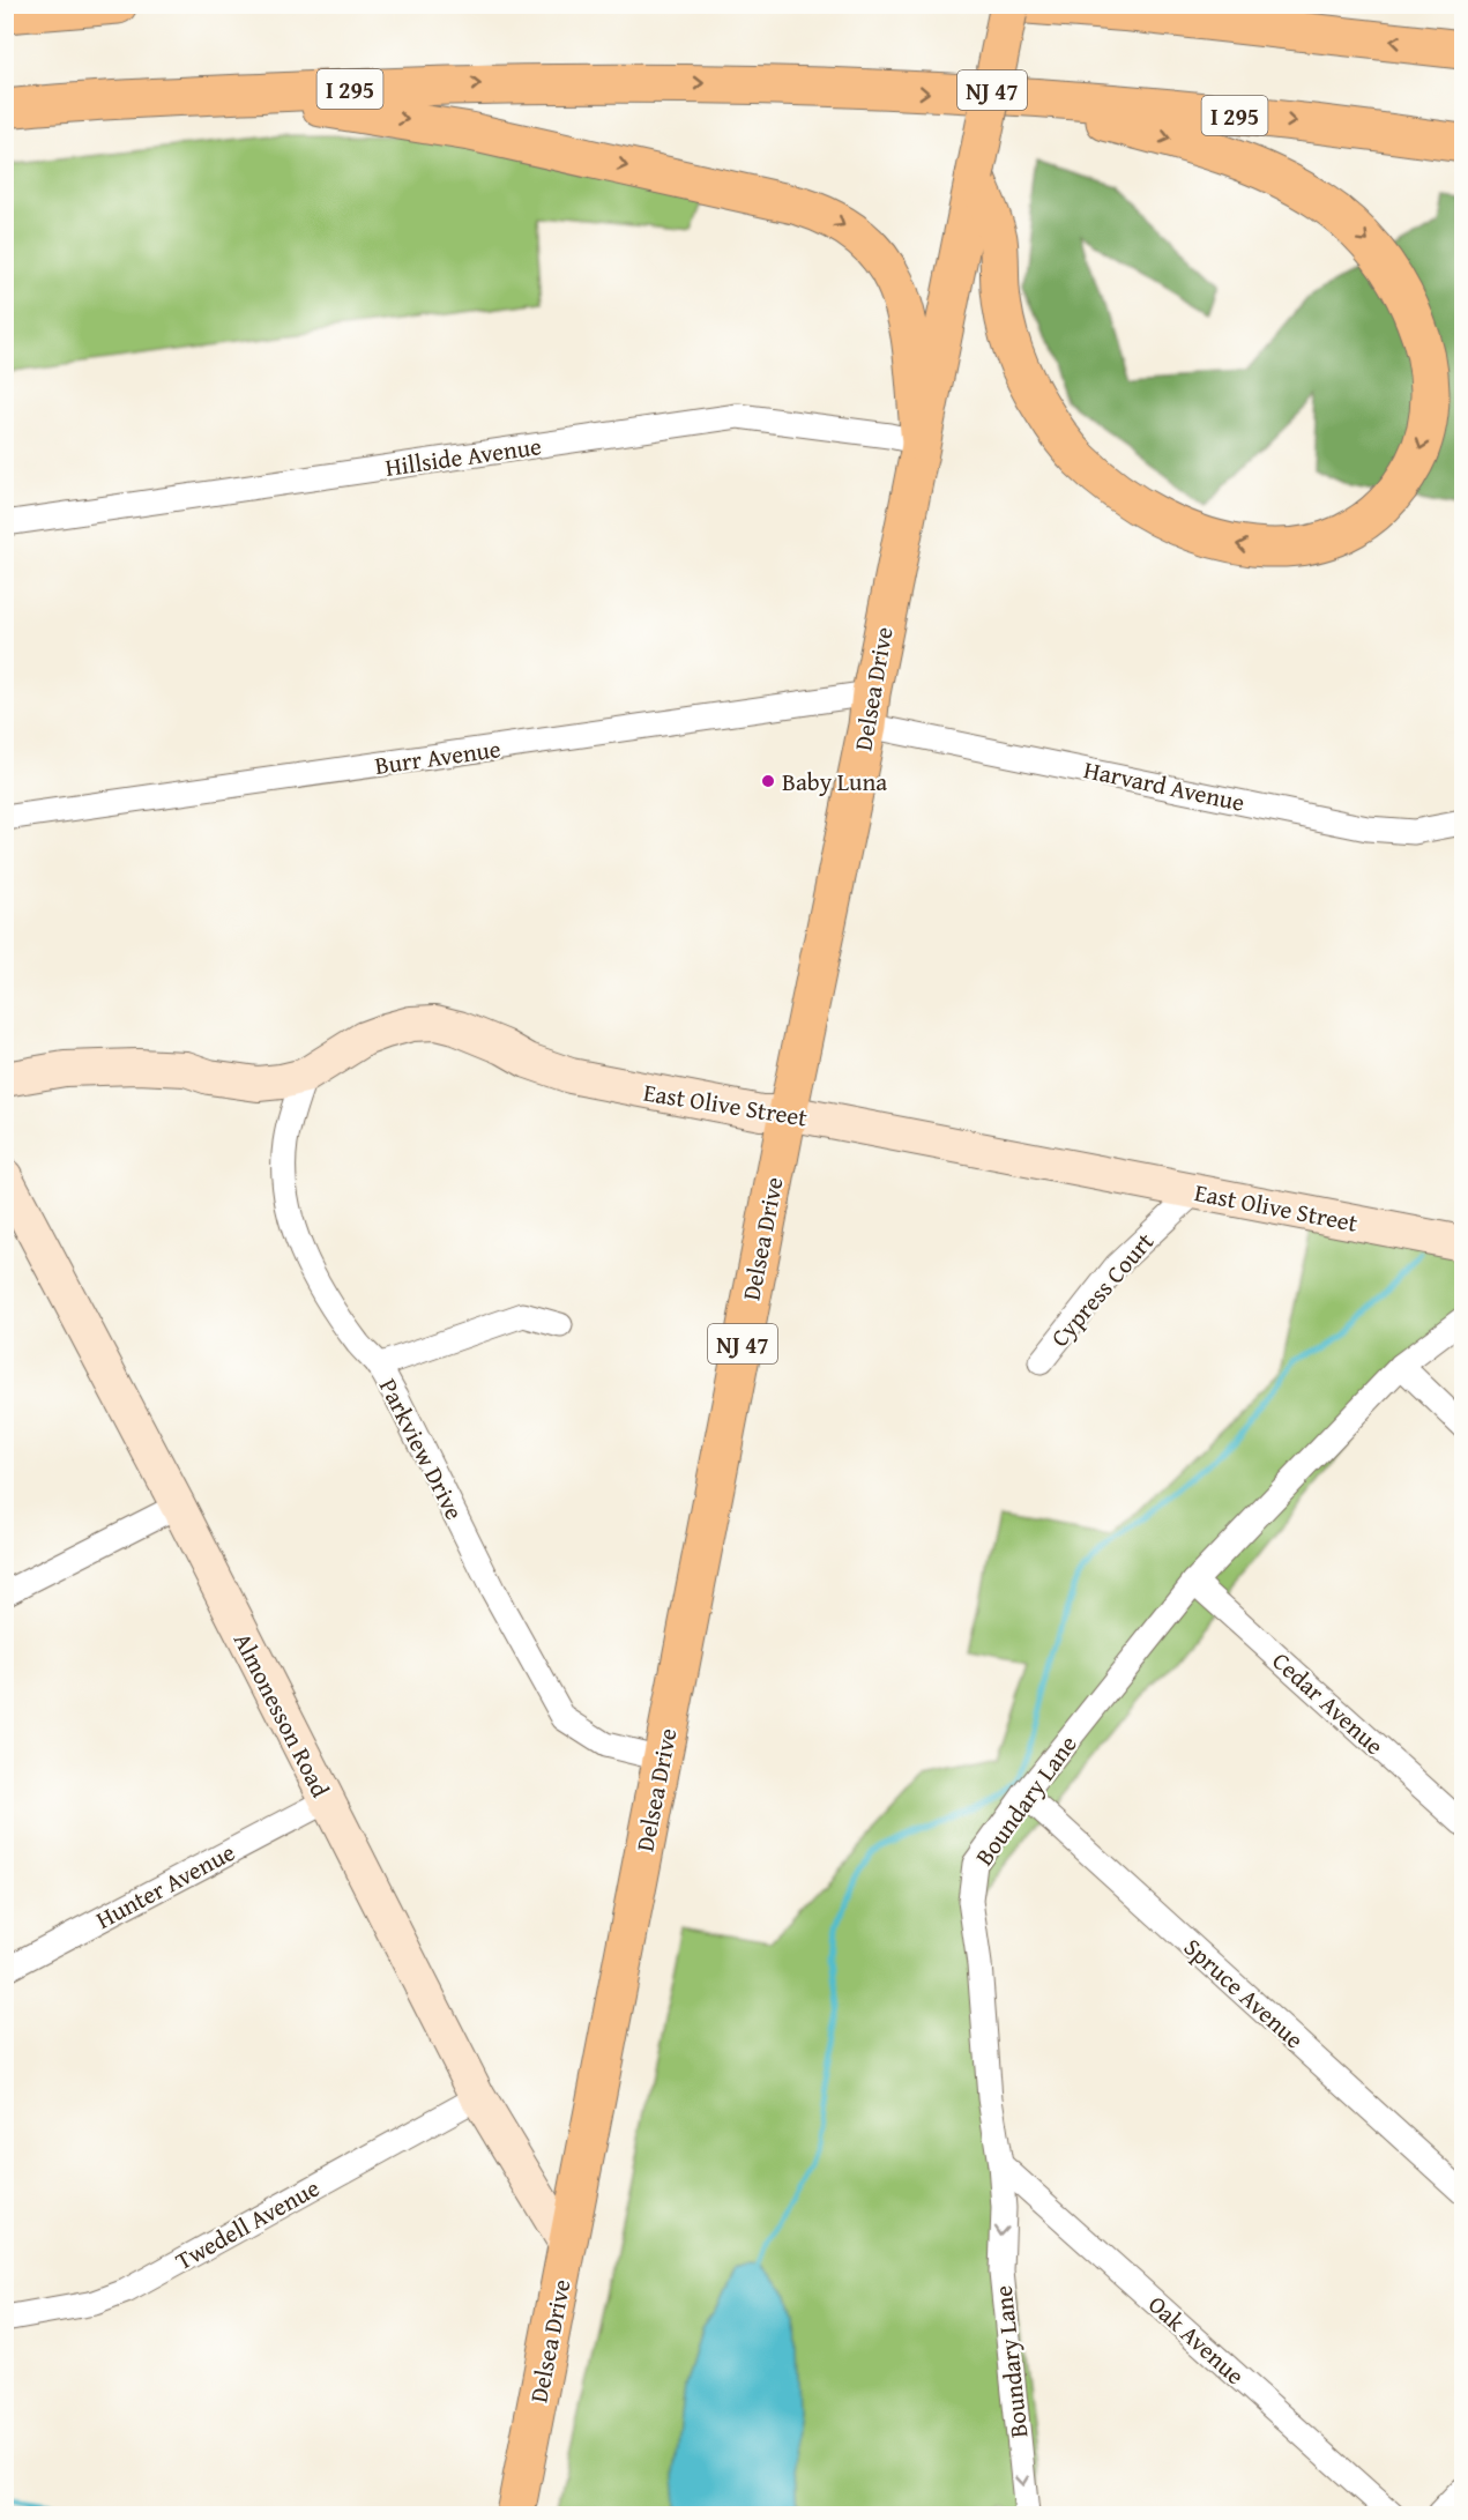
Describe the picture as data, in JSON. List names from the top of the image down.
{
  "streets": {
    "main road": ["I 295", "NJ 47", "Delsea Drive"],
    "street": [
      "Hillside Avenue",
      "Burr Avenue",
      "Harvard Avenue",
      "East Olive Street",
      "Cypress Court",
      "Parkview Drive",
      "Cedar Avenue",
      "Almonesson Road",
      "Boundary Lane",
      "Hunter Avenue",
      "Spruce Avenue",
      "Twedell Avenue",
      "Oak Avenue"
    ]
  },
  "crossings": [
    ["Hillside Avenue", "Delsea Drive"],
    ["Delsea Drive", "Burr Avenue"],
    ["Delsea Drive", "Harvard Avenue"],
    ["Delsea Drive", "East Olive Street"],
    ["Delsea Drive", "Parkview Drive"],
    ["Delsea Drive", "Almonesson Road"],
    ["Burr Avenue", "Harvard Avenue"],
    ["East Olive Street", "Cypress Court"],
    ["East Olive Street", "Parkview Drive"],
    ["Cedar Avenue", "Boundary Lane"],
    ["Almonesson Road", "Hunter Avenue"],
    ["Almonesson Road", "Twedell Avenue"],
    ["Boundary Lane", "Spruce Avenue"],
    ["Boundary Lane", "Oak Avenue"]
  ],
  "places": ["Baby Luna"]
}
